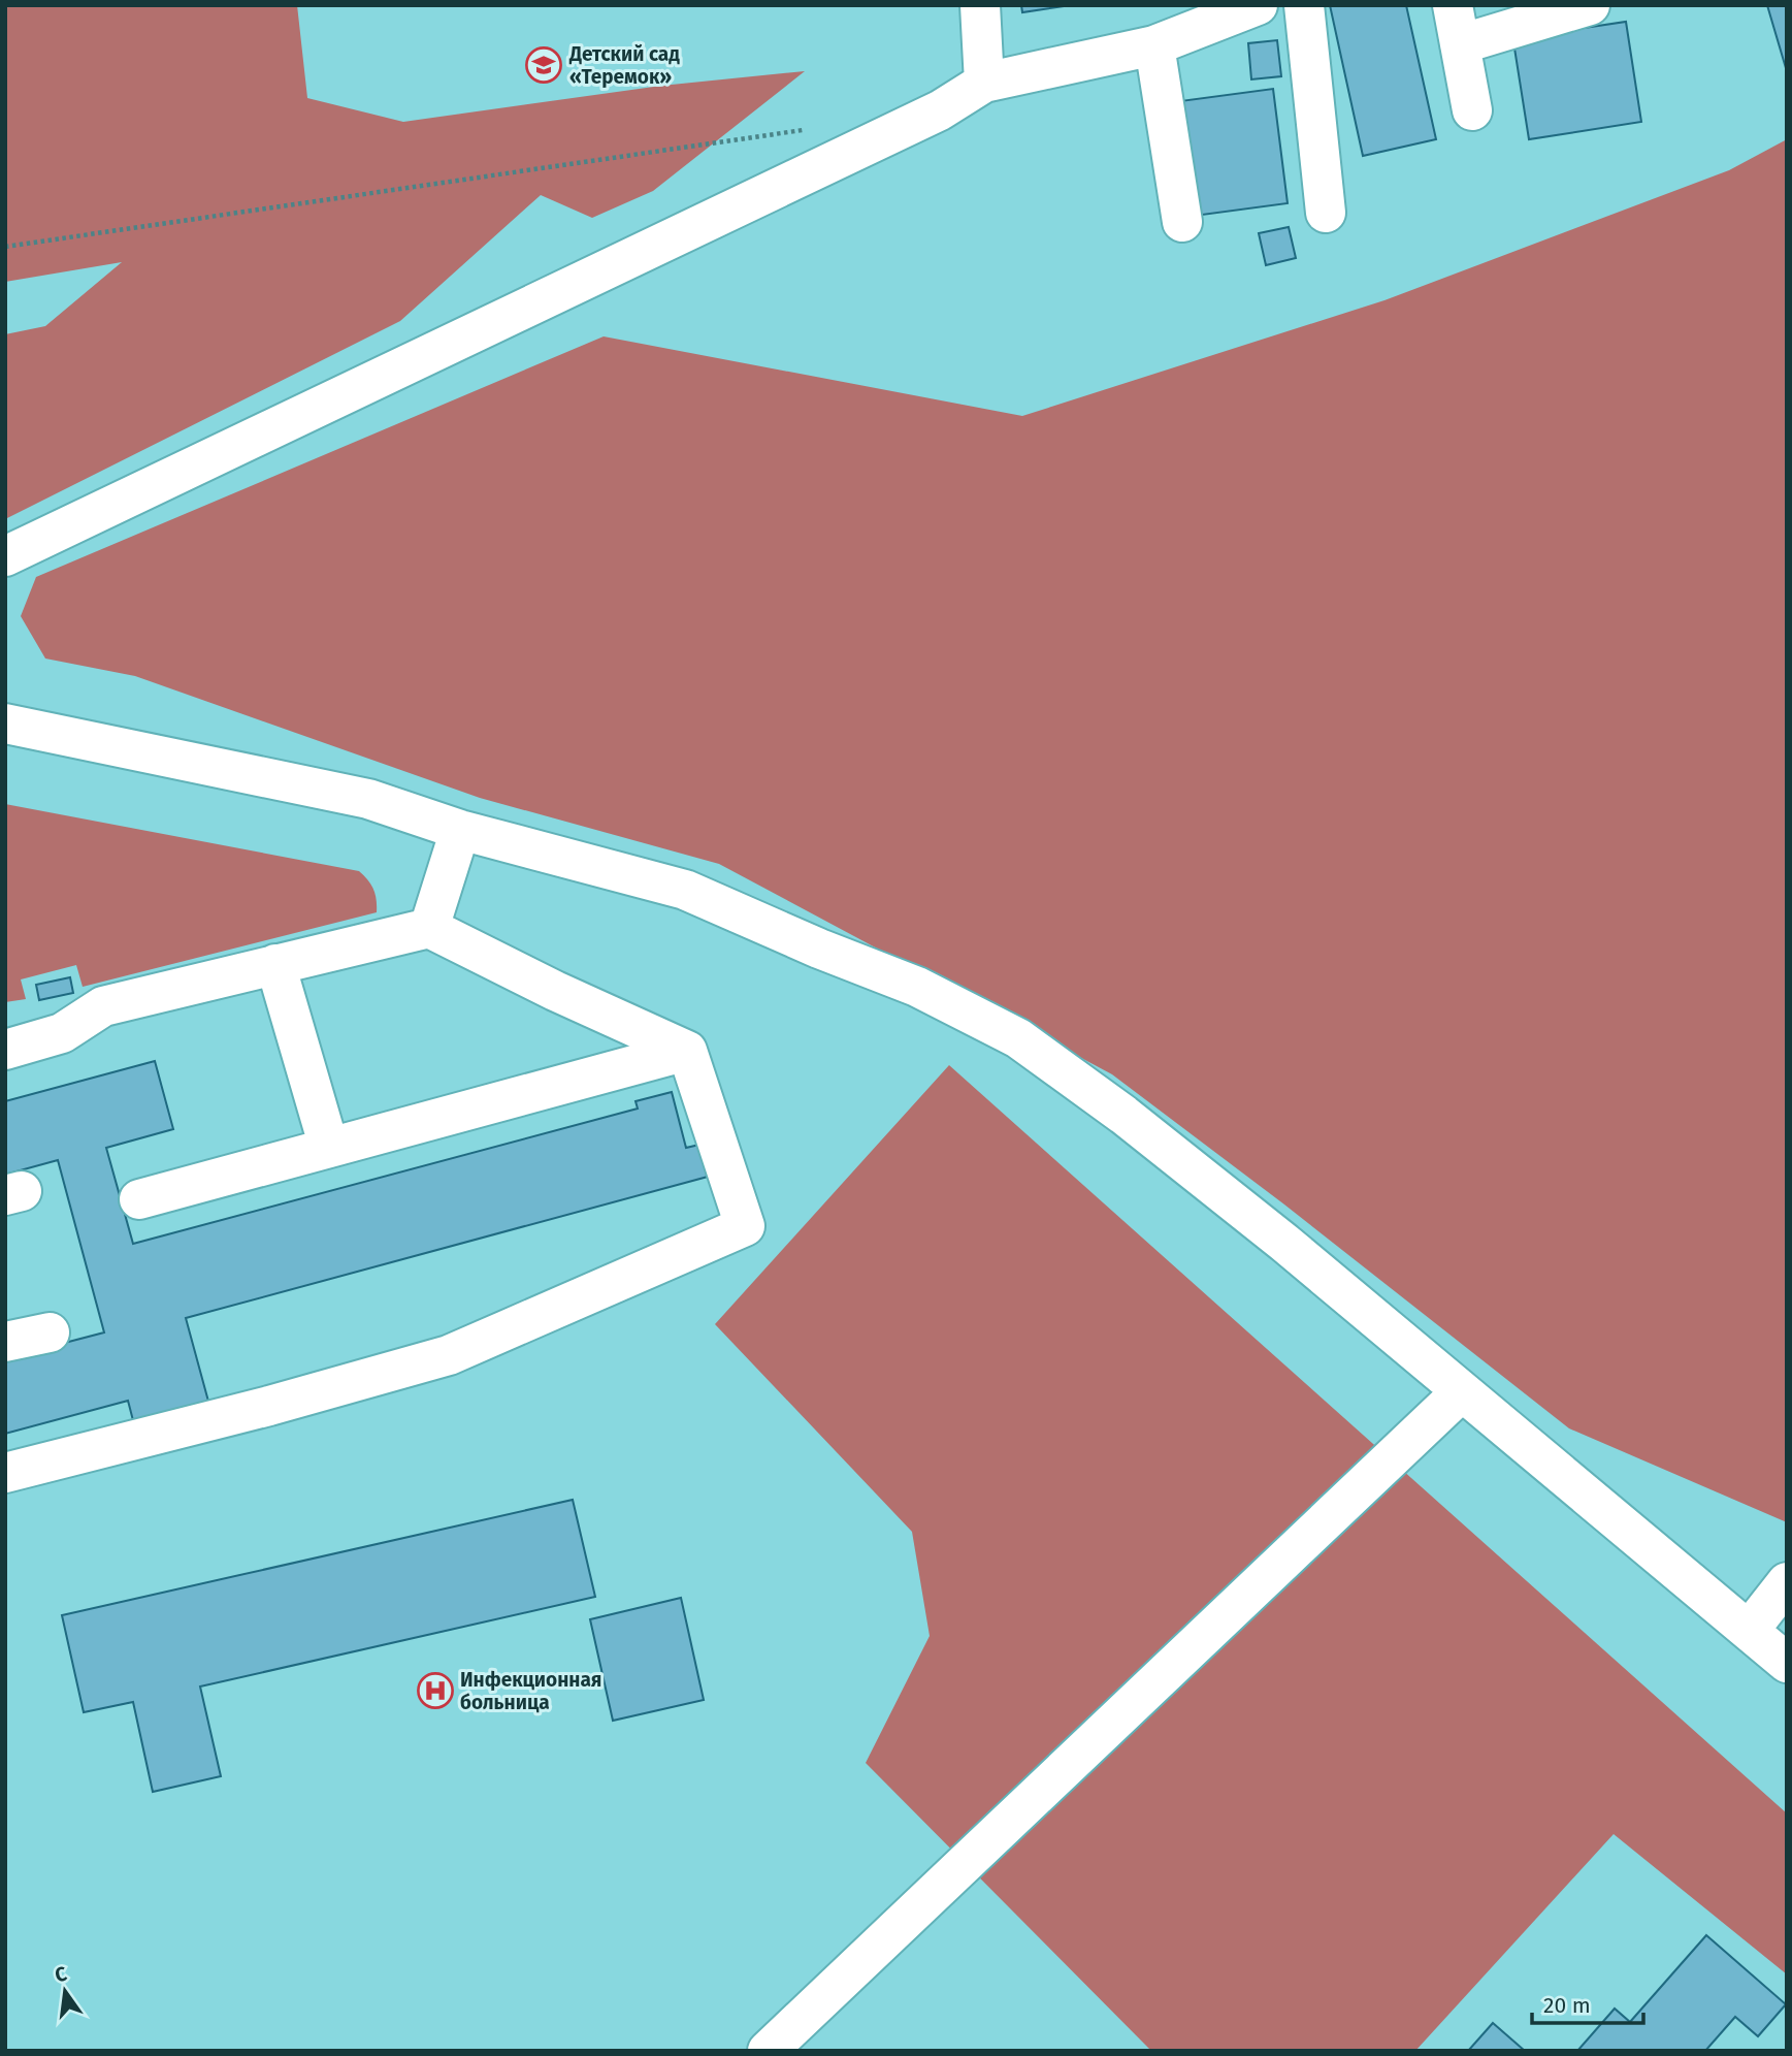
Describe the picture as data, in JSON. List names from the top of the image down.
{
  "places": {
    "school or university": ["Детский сад «Теремок»"],
    "hospital": ["Инфекционная больница"]
  },
  "scale_bar": "20 m",
  "north": "top"
}
